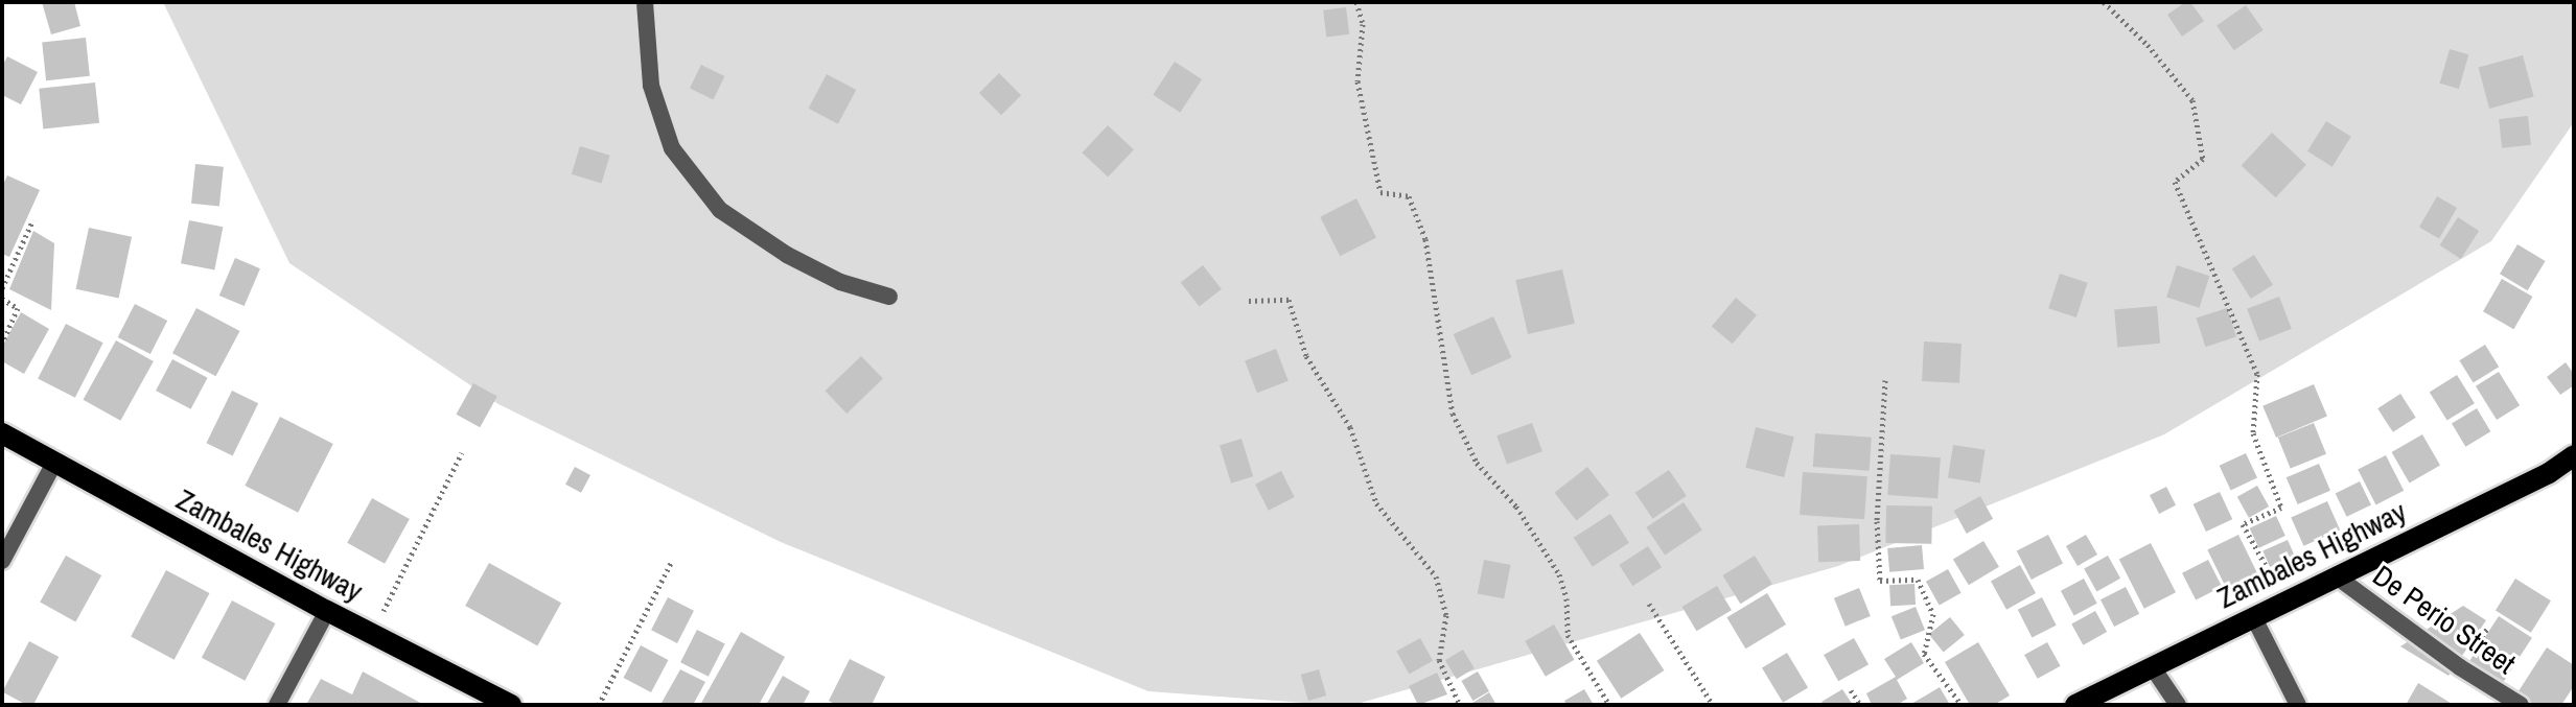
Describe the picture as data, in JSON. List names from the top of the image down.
{
  "streets": {
    "main road": ["Zambales Highway"],
    "street": ["De Perio Street"]
  },
  "crossings": [
    ["Zambales Highway", "De Perio Street"]
  ]
}
